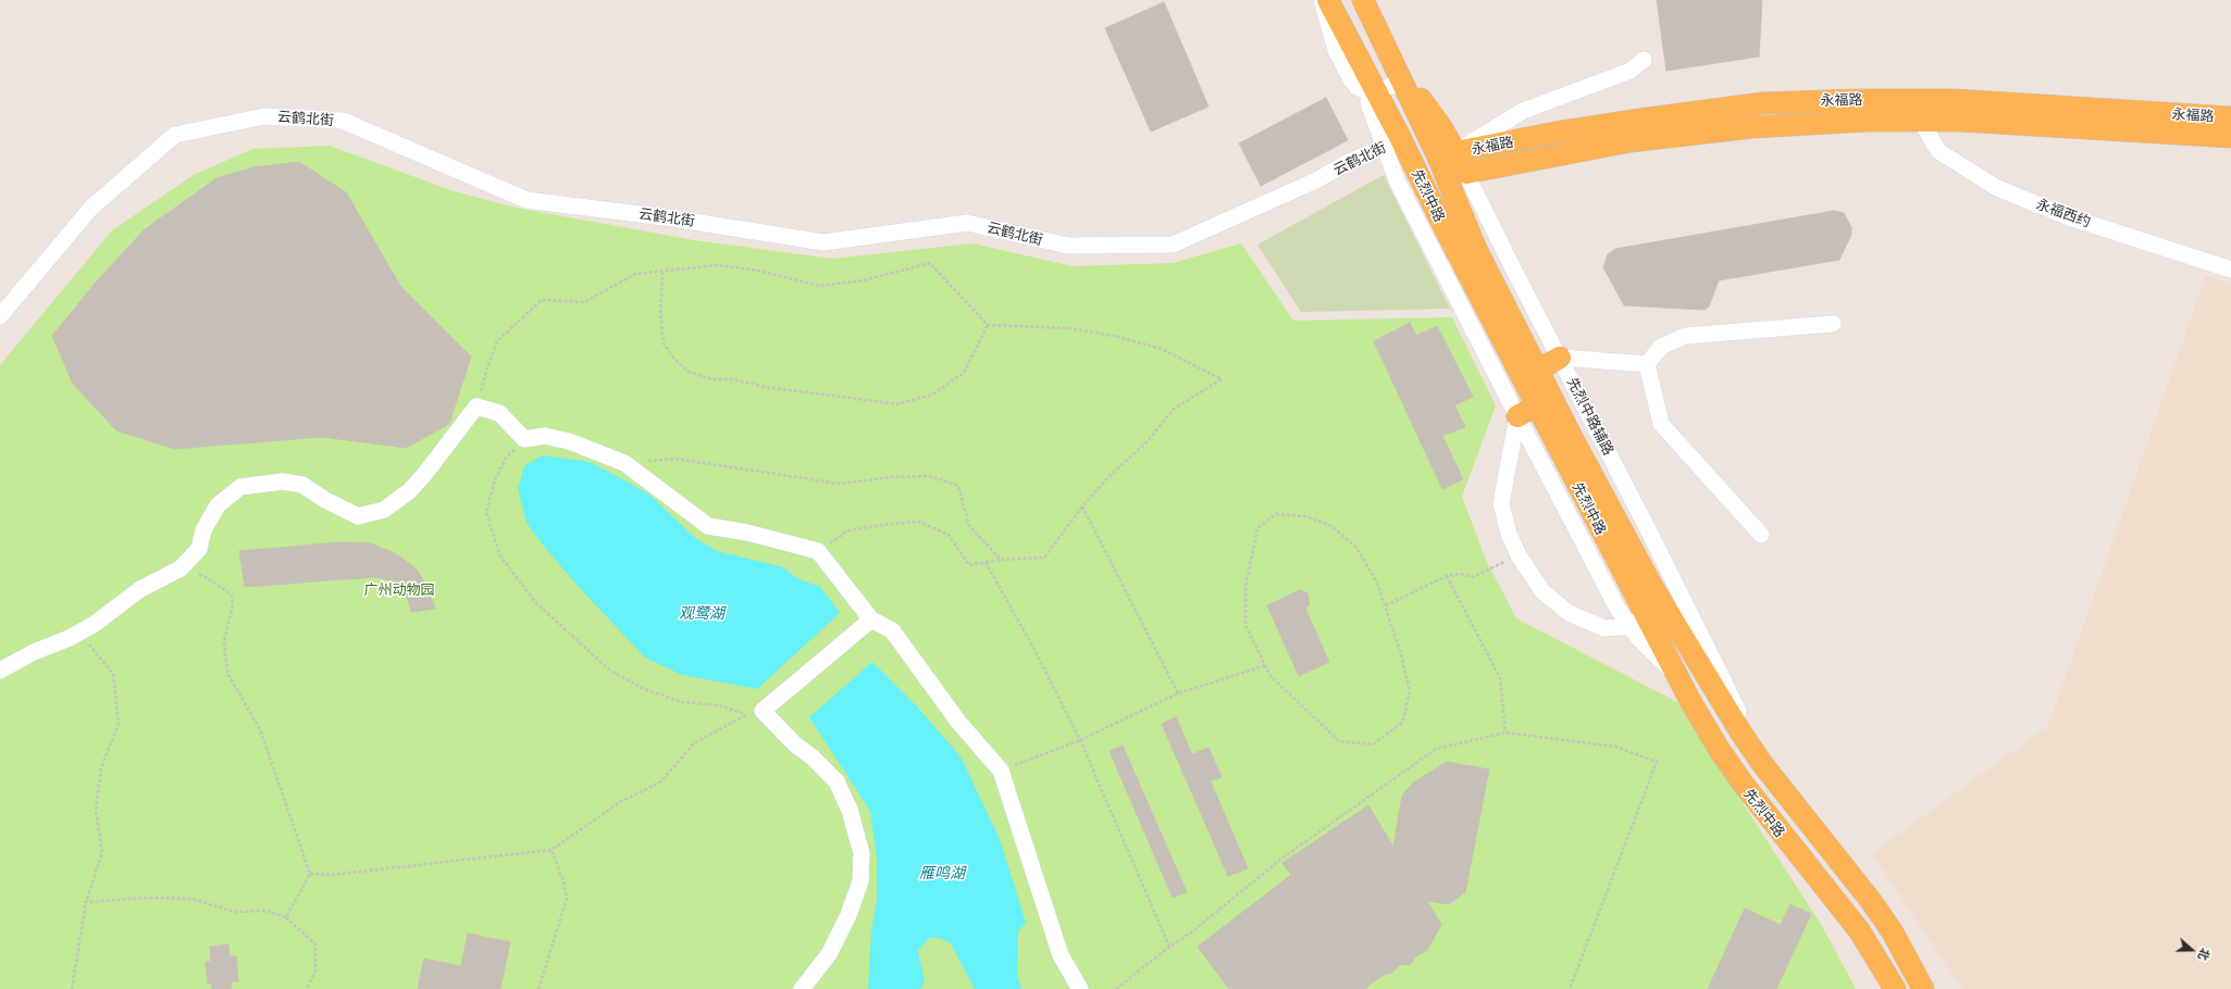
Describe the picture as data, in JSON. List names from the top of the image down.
{
  "streets": {
    "main road": ["永福路", "先烈中路"],
    "street": ["云鹤北街", "永福西约", "先烈中路辅路"]
  },
  "crossings": [
    ["永福路", "先烈中路"],
    ["永福路", "永福西约"],
    ["永福路", "先烈中路辅路"],
    ["云鹤北街", "先烈中路"],
    ["先烈中路", "先烈中路辅路"]
  ],
  "water": ["观鹭湖", "雁鸣湖"],
  "parks": ["广州动物园"],
  "north": "right"
}
